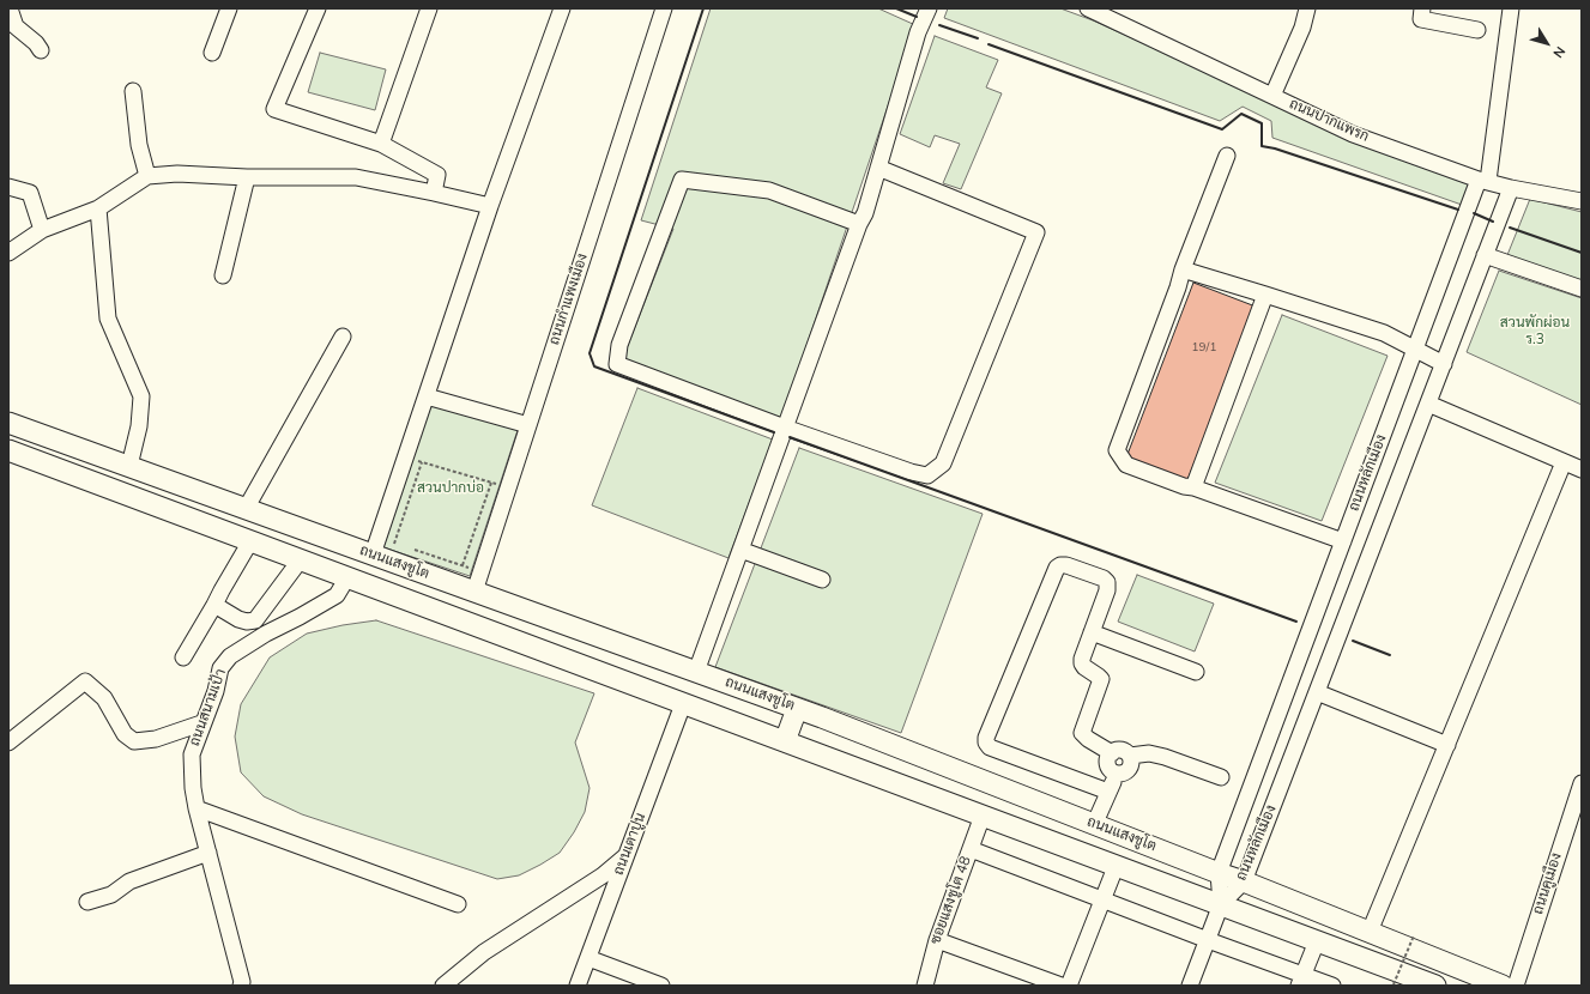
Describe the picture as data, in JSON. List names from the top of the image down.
{
  "streets": {
    "main road": ["ถนนแสงชูโต"],
    "street": [
      "ถนนปากแพรก",
      "ถนนกำแพงเมือง",
      "ถนนหลักเมือง",
      "ถนนสนามเป้า",
      "ถนนเตาปูน",
      "ถนนคูเมือง",
      "ซอยแสงชูโต 48"
    ]
  },
  "crossings": [
    ["ถนนปากแพรก", "ถนนหลักเมือง"],
    ["ถนนกำแพงเมือง", "ถนนแสงชูโต"],
    ["ถนนหลักเมือง", "ถนนแสงชูโต"],
    ["ถนนแสงชูโต", "ถนนสนามเป้า"],
    ["ถนนแสงชูโต", "ถนนเตาปูน"],
    ["ถนนแสงชูโต", "ซอยแสงชูโต 48"]
  ],
  "parks": ["สวนพักผ่อน ร.3", "สวนปากบ่อ"],
  "house_numbers": ["19/1"],
  "north": "bottom right"
}
